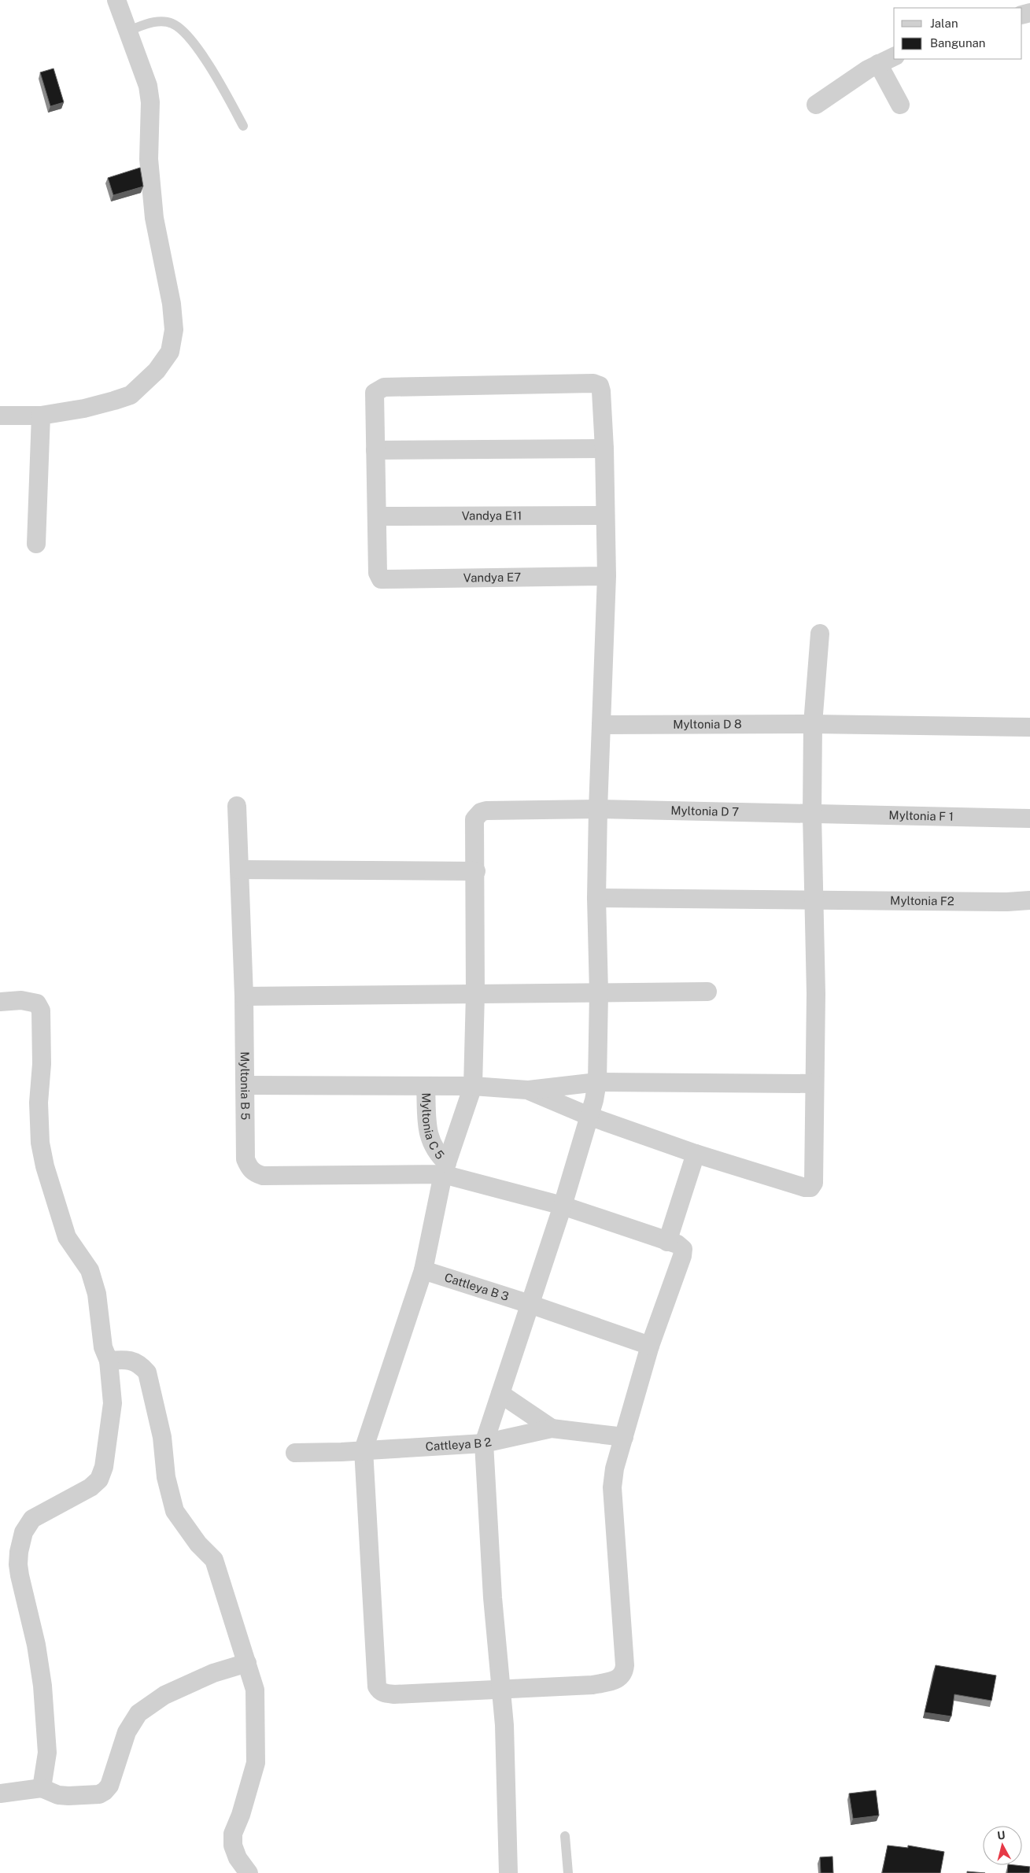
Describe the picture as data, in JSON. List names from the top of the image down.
{
  "streets": {
    "street": [
      "Vandya E11",
      "Vandya E7",
      "Myltonia D 8",
      "Myltonia D 7",
      "Myltonia F 1",
      "Myltonia F2",
      "Myltonia B 5",
      "Myltonia C 5",
      "Cattleya B 3",
      "Cattleya B 2"
    ]
  },
  "crossings": [
    ["Vandya E11", "Vandya E7"],
    ["Myltonia D 7", "Myltonia F 1"],
    ["Myltonia B 5", "Myltonia C 5"],
    ["Myltonia B 5", "Cattleya B 3"]
  ],
  "legend": ["Jalan", "Bangunan"],
  "north": "top"
}
